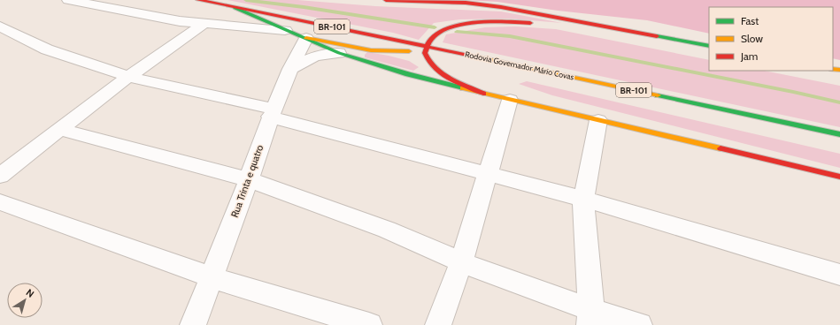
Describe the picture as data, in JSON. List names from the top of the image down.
{
  "streets": {
    "main road": ["BR-101", "Rodovia Governador Mário Covas"],
    "street": ["Rua Trinta e quatro"]
  },
  "legend": ["Fast", "Slow", "Jam"],
  "north": "top right"
}
